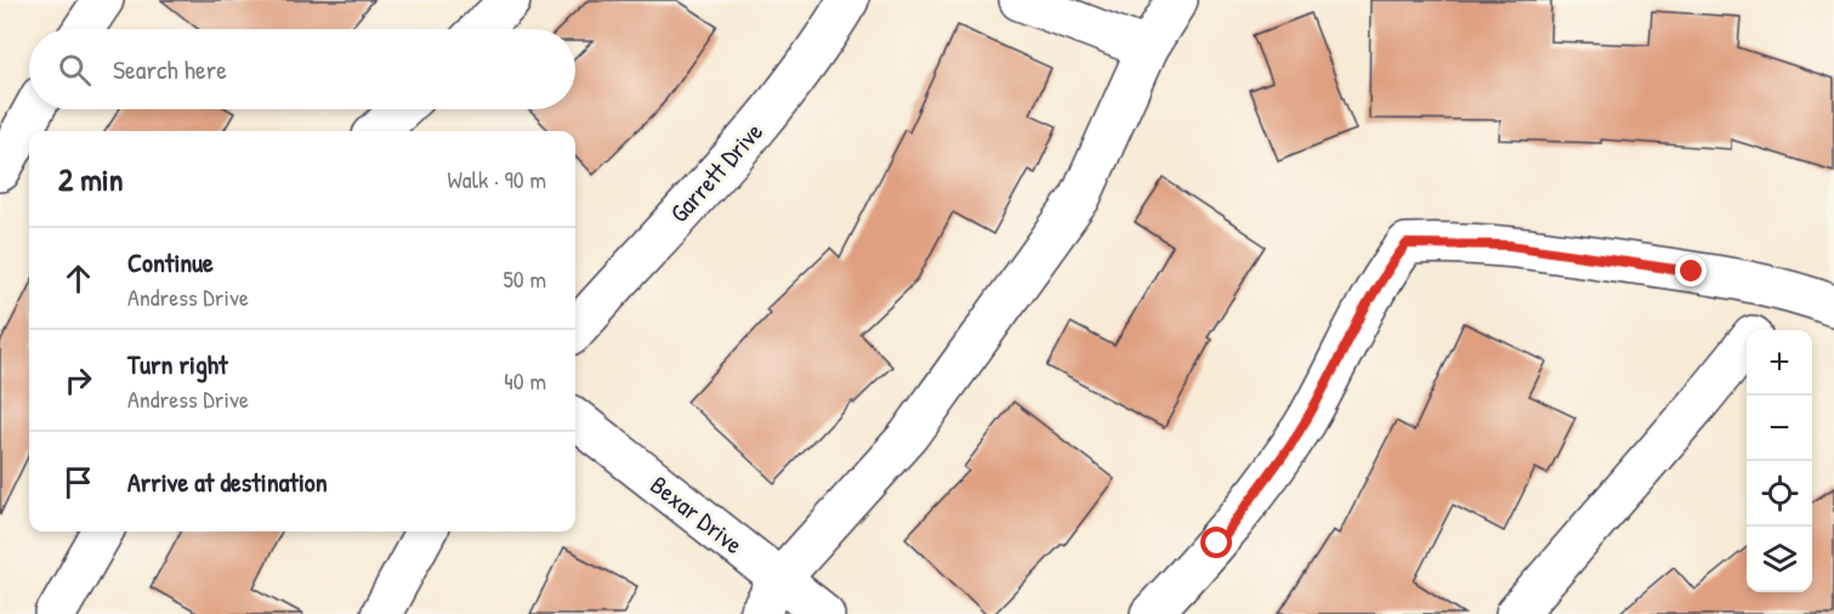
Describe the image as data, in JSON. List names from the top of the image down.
{
  "streets": {
    "street": ["Garrett Drive", "Bexar Drive"]
  },
  "page": {
    "search": "Search here",
    "heading": ["2 min", "Walk · 90 m"],
    "list": [
      ["Continue", "Andress Drive", "50 m"],
      ["Turn right", "Andress Drive", "40 m"],
      "Arrive at destination"
    ],
    "map_buttons": ["+", "−"]
  }
}
